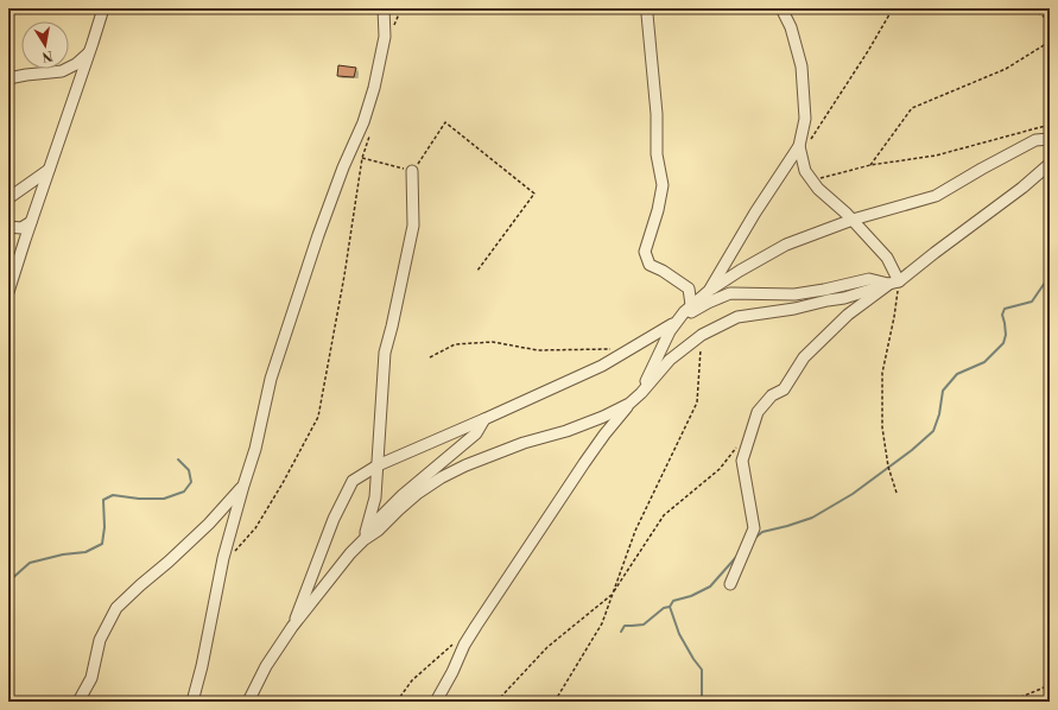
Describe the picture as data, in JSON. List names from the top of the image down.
{
  "north": "bottom"
}
